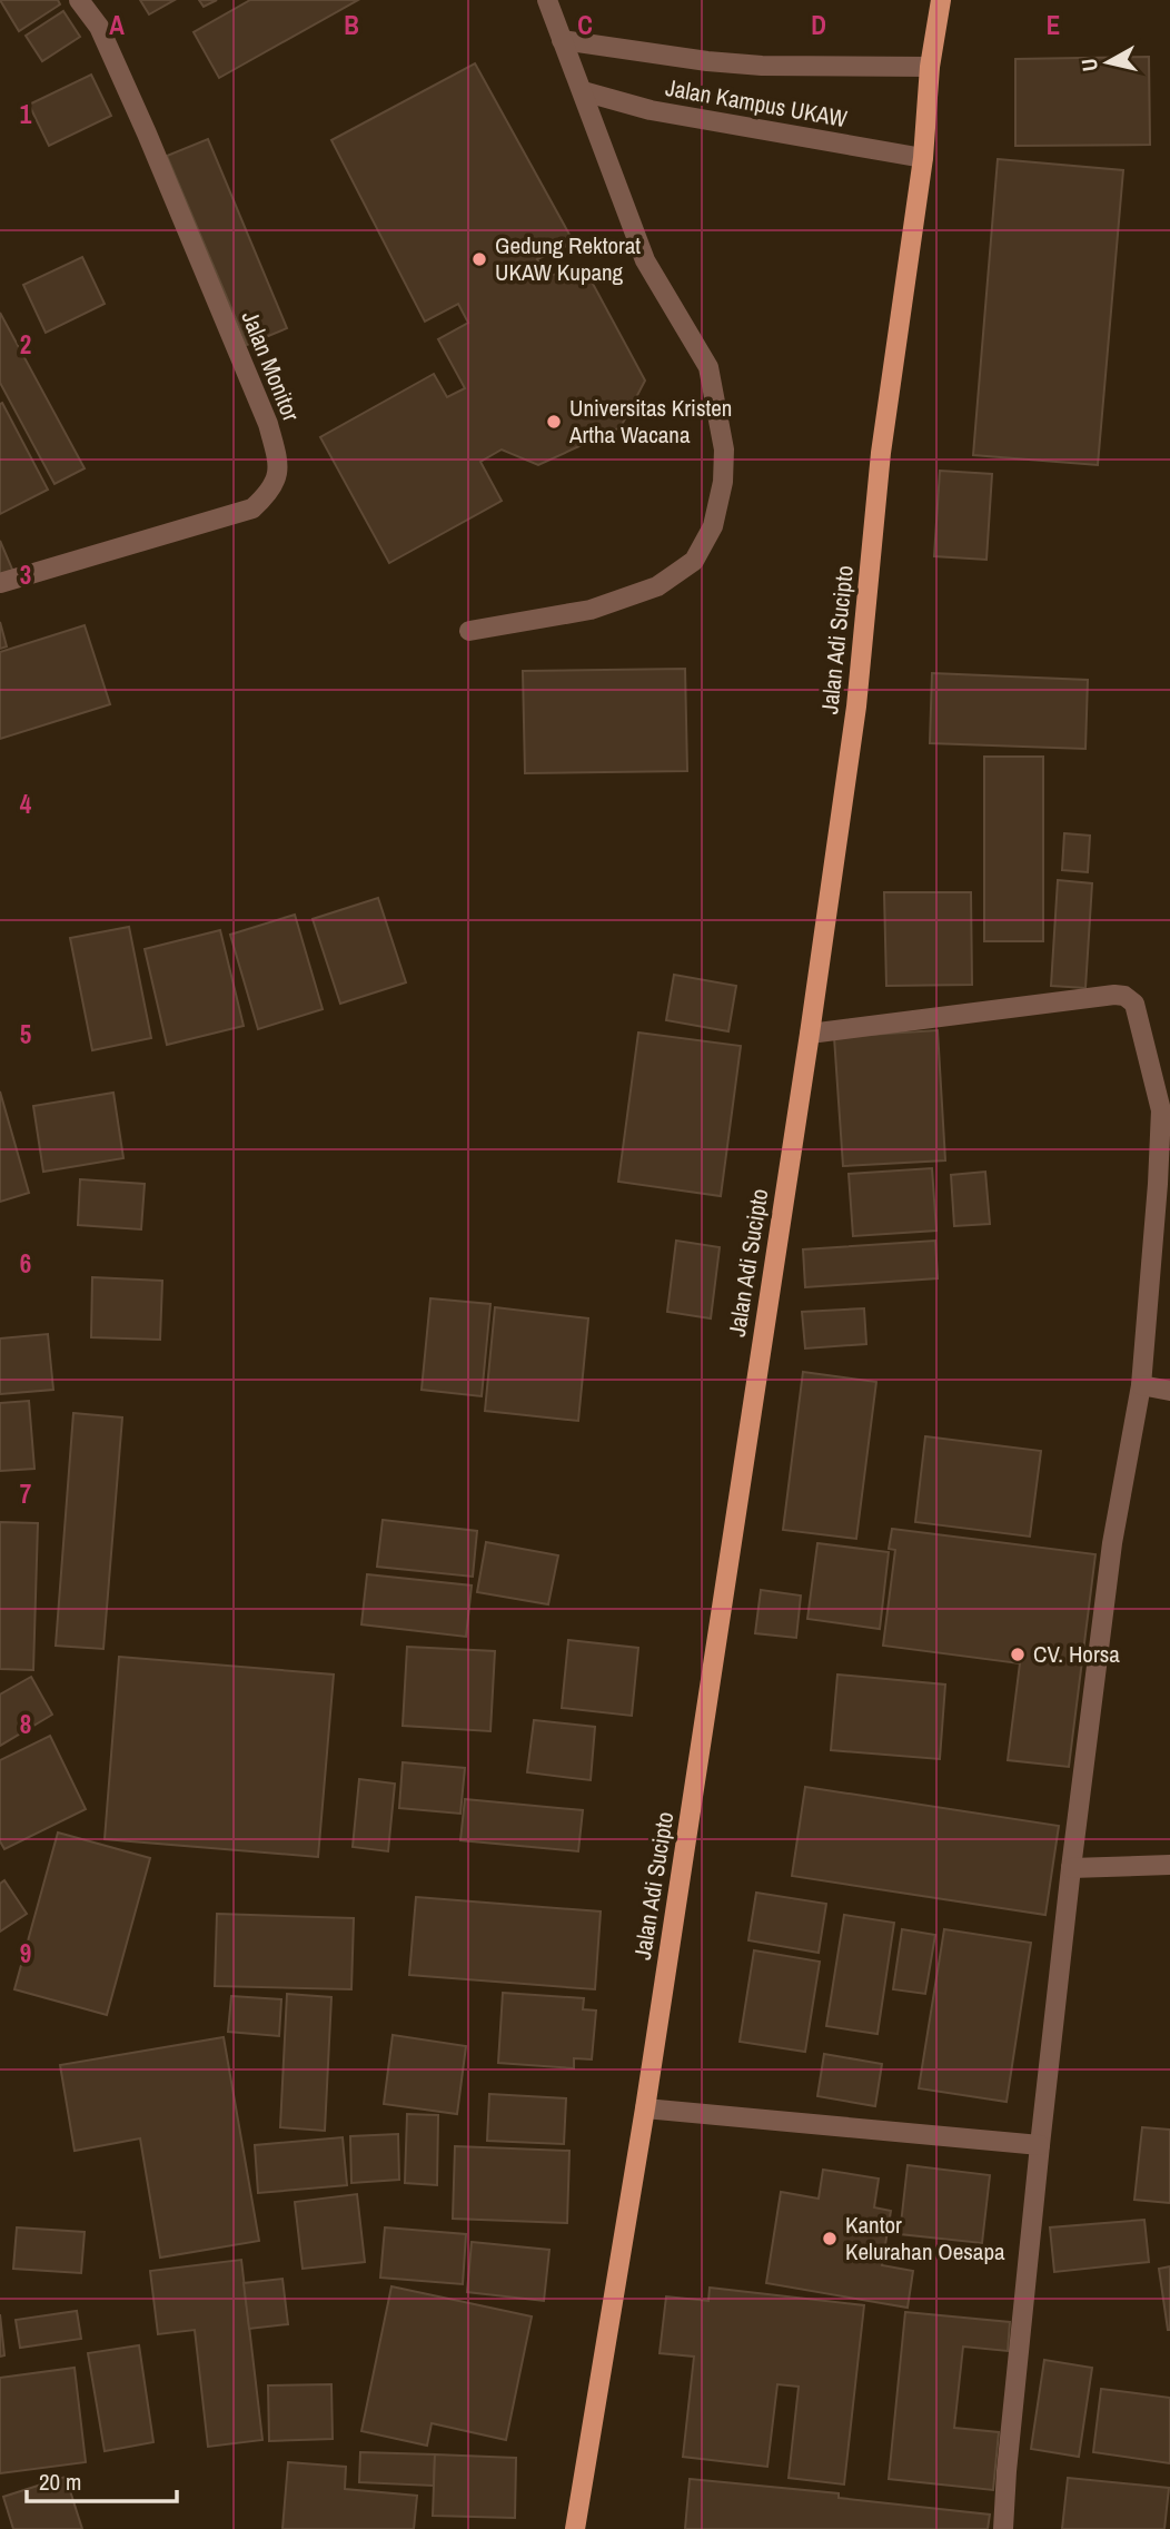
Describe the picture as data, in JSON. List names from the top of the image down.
{
  "streets": {
    "main road": ["Jalan Adi Sucipto"],
    "street": ["Jalan Kampus UKAW", "Jalan Monitor"]
  },
  "crossings": [
    ["Jalan Kampus UKAW", "Jalan Adi Sucipto"]
  ],
  "places": [
    "Gedung Rektorat UKAW Kupang",
    "Universitas Kristen Artha Wacana",
    "CV. Horsa",
    "Kantor Kelurahan Oesapa"
  ],
  "scale_bar": "20 m",
  "north": "left",
  "grid": {
    "columns": [
      "A",
      "B",
      "C",
      "D",
      "E"
    ],
    "rows": [
      "1",
      "2",
      "3",
      "4",
      "5",
      "6",
      "7",
      "8",
      "9"
    ]
  }
}
